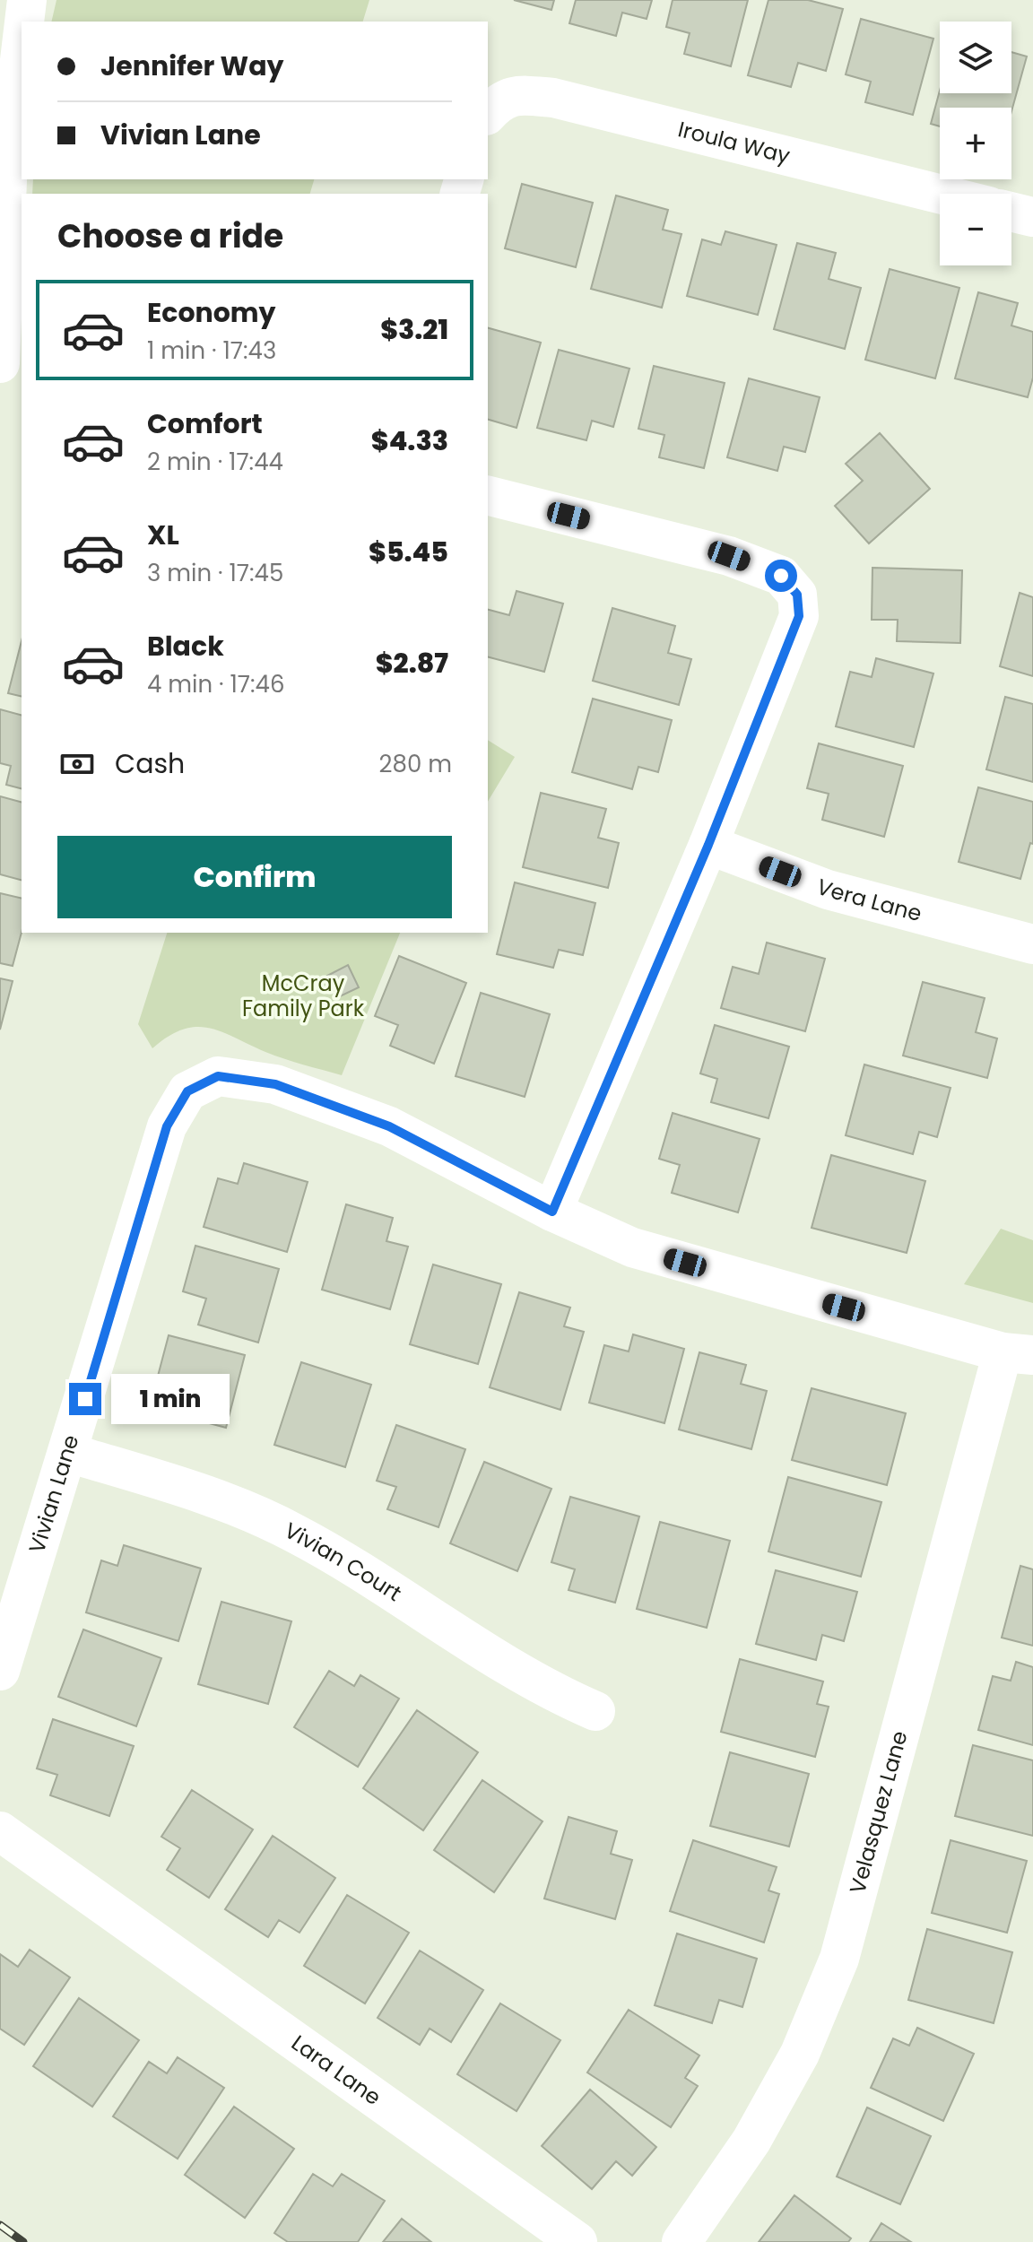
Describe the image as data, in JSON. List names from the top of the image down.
{
  "streets": {
    "street": [
      "Iroula Way",
      "Vera Lane",
      "Vivian Lane",
      "Vivian Court",
      "Velasquez Lane",
      "Lara Lane"
    ]
  },
  "crossings": [
    ["Vivian Lane", "Vivian Court"],
    ["Vivian Lane", "Velasquez Lane"]
  ],
  "parks": ["McCray Family Park"],
  "page": {
    "map_buttons": ["+", "−"],
    "banner": ["Jennifer Way", "Vivian Lane"],
    "heading": "Choose a ride",
    "list": [
      {
        "name": "Economy",
        "note": "1 min · 17:43",
        "value": "$3.21"
      },
      {
        "name": "Comfort",
        "note": "2 min · 17:44",
        "value": "$4.33"
      },
      {
        "name": "XL",
        "note": "3 min · 17:45",
        "value": "$5.45"
      },
      {
        "name": "Black",
        "note": "4 min · 17:46",
        "value": "$2.87"
      }
    ],
    "pay": ["Cash", "280 m"],
    "buttons": "Confirm",
    "bubble": "1 min"
  }
}
